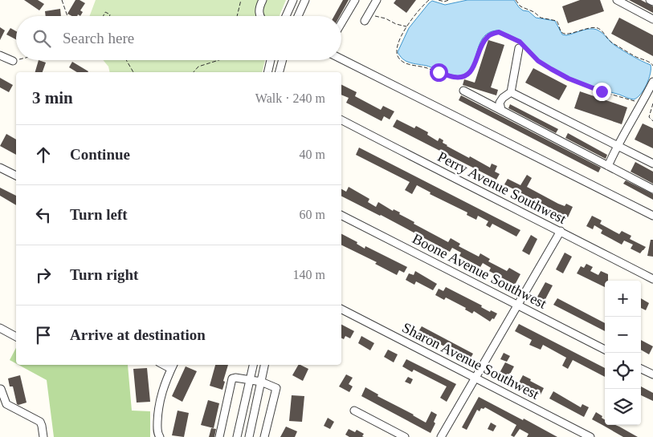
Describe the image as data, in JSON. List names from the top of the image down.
{
  "streets": {
    "street": ["Perry Avenue Southwest", "Boone Avenue Southwest", "Sharon Avenue Southwest"]
  },
  "page": {
    "search": "Search here",
    "heading": ["3 min", "Walk · 240 m"],
    "list": [
      ["Continue", "40 m"],
      ["Turn left", "60 m"],
      ["Turn right", "140 m"],
      "Arrive at destination"
    ],
    "map_buttons": ["+", "−"]
  }
}
